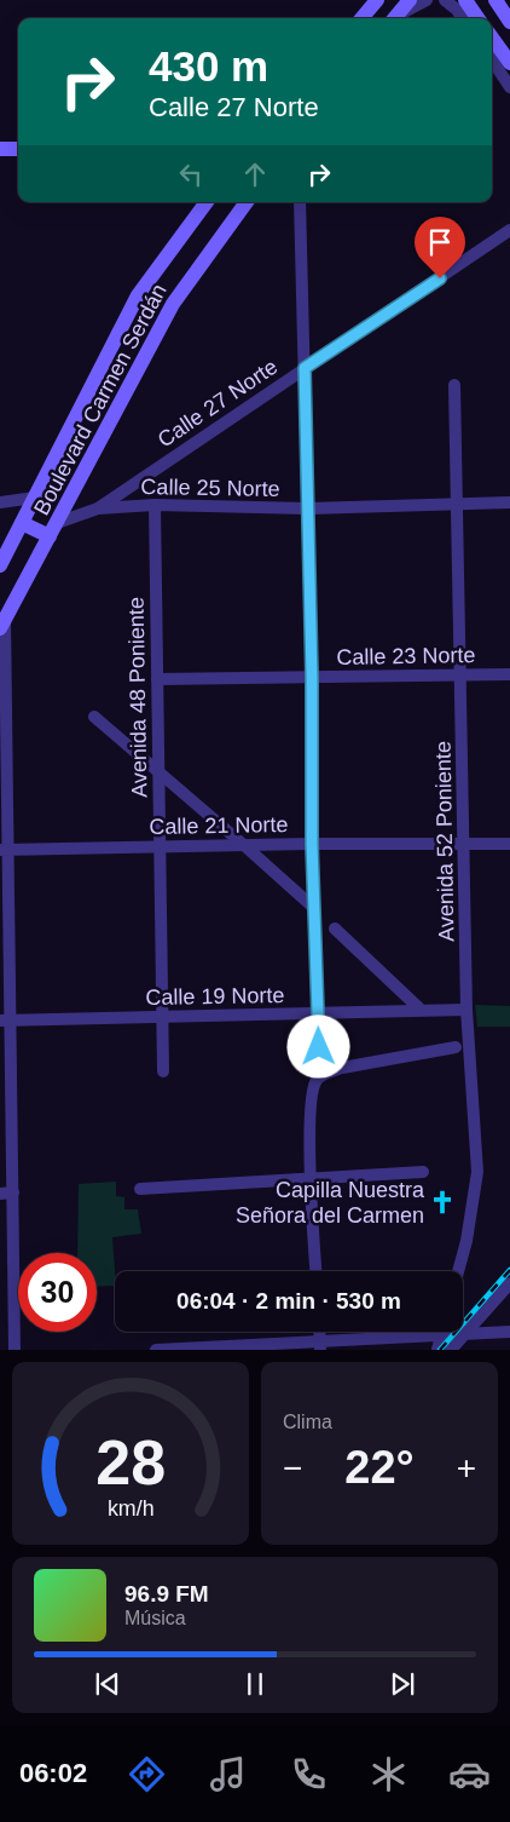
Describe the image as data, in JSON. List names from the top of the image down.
{
  "streets": {
    "main road": ["Boulevard Carmen Serdán"],
    "street": [
      "Calle 27 Norte",
      "Calle 25 Norte",
      "Calle 23 Norte",
      "Avenida 48 Poniente",
      "Calle 21 Norte",
      "Avenida 52 Poniente",
      "Calle 19 Norte"
    ]
  },
  "crossings": [
    ["Boulevard Carmen Serdán", "Calle 25 Norte"],
    ["Calle 27 Norte", "Calle 25 Norte"],
    ["Calle 25 Norte", "Avenida 48 Poniente"],
    ["Calle 25 Norte", "Avenida 52 Poniente"],
    ["Calle 23 Norte", "Avenida 48 Poniente"],
    ["Calle 23 Norte", "Avenida 52 Poniente"],
    ["Avenida 48 Poniente", "Calle 21 Norte"],
    ["Avenida 48 Poniente", "Calle 19 Norte"],
    ["Calle 21 Norte", "Avenida 52 Poniente"],
    ["Avenida 52 Poniente", "Calle 19 Norte"]
  ],
  "places": {
    "church": ["Capilla Nuestra Señora del Carmen"]
  },
  "page": {
    "turn": ["430 m", "Calle 27 Norte"],
    "limit": "30",
    "trip": "06:04 · 2 min · 530 m",
    "tile": "Clima",
    "heat": ["−", "22°", "+"],
    "song": ["96.9 FM", "Música"],
    "tabs": "06:02",
    "gauge": ["28", "km/h"]
  }
}
